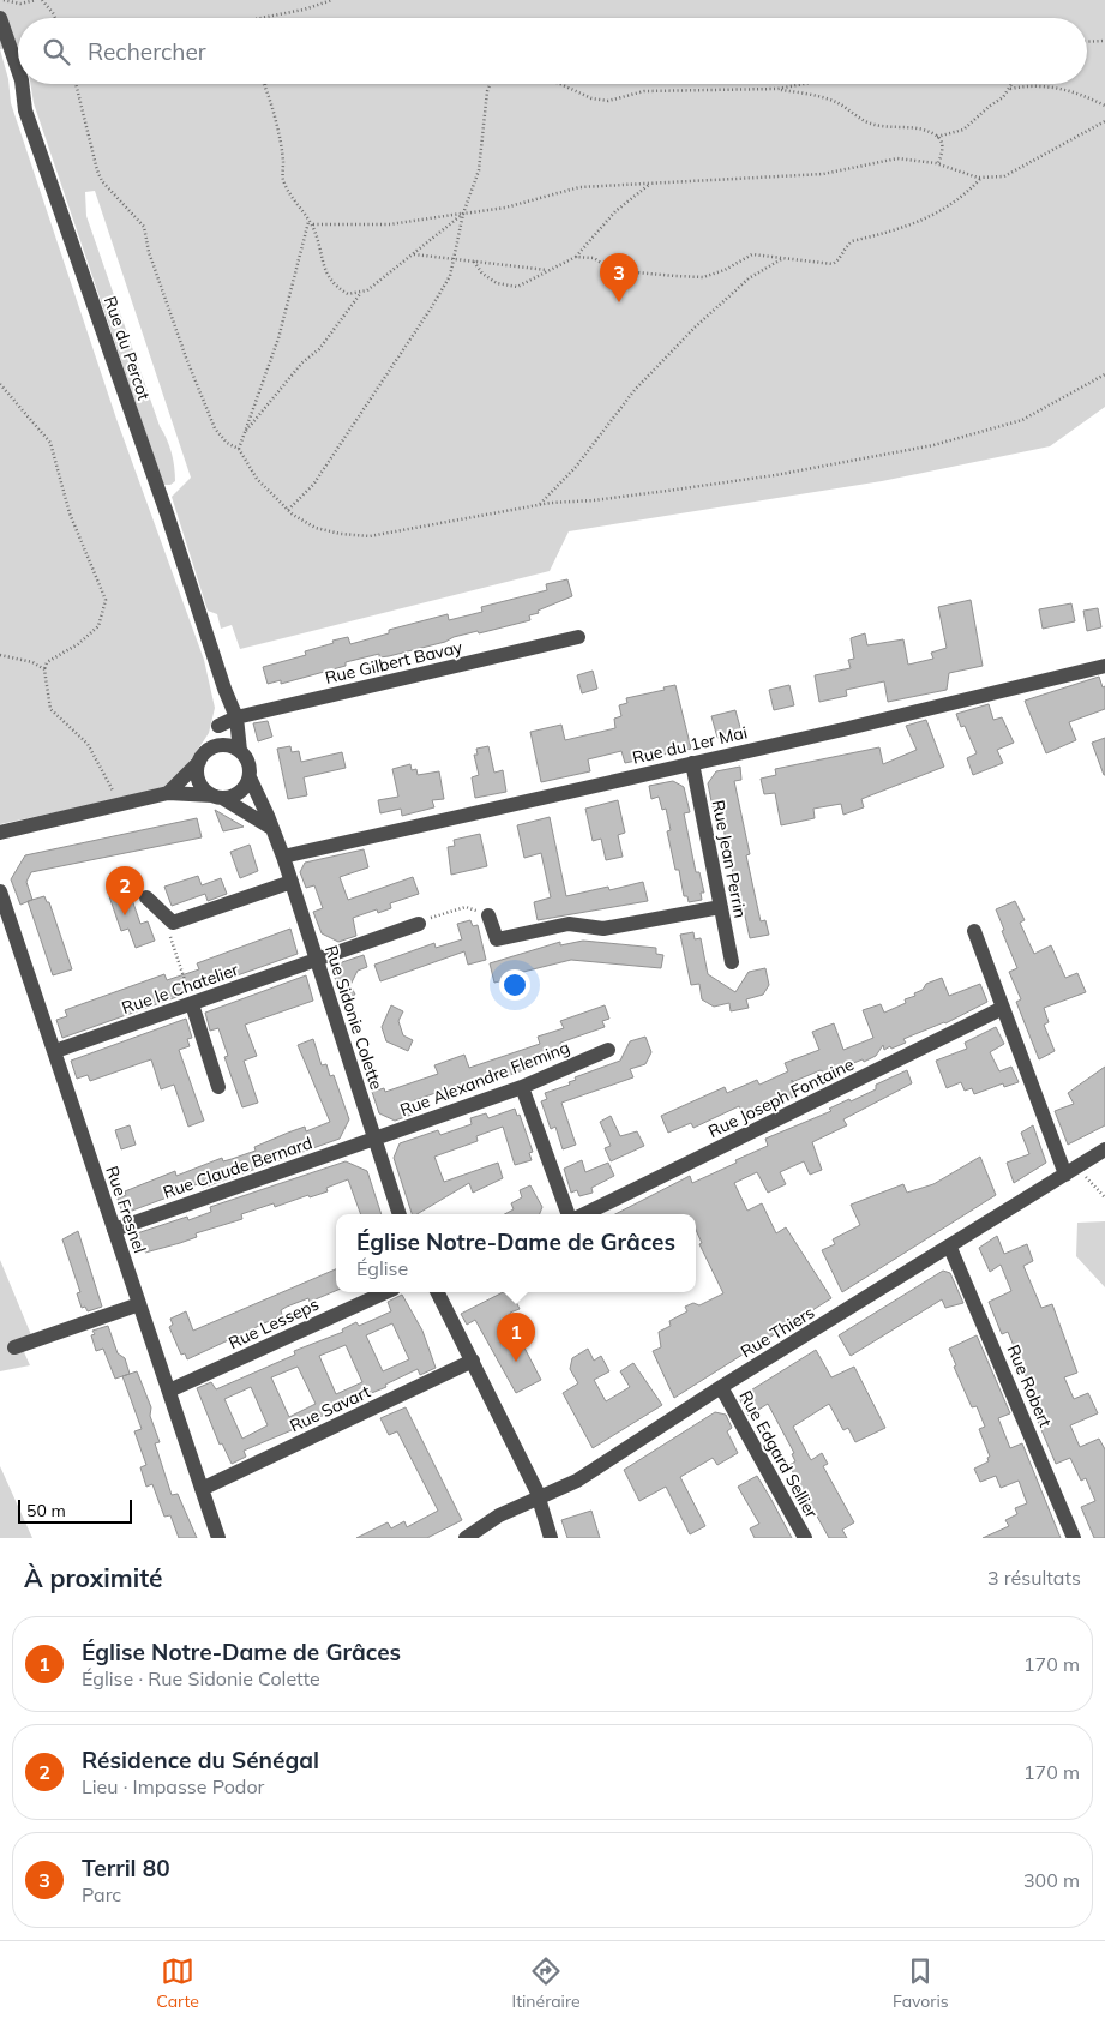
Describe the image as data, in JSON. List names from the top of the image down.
{
  "streets": {
    "street": [
      "Rue du Percot",
      "Rue Gilbert Bavay",
      "Rue du 1er Mai",
      "Rue Jean Perrin",
      "Rue le Chatelier",
      "Rue Sidonie Colette",
      "Rue Alexandre Fleming",
      "Rue Joseph Fontaine",
      "Rue Claude Bernard",
      "Rue Fresnel",
      "Rue Lesseps",
      "Rue Thiers",
      "Rue Robert",
      "Rue Savart",
      "Rue Edgard Sellier"
    ]
  },
  "crossings": [
    ["Rue du Percot", "Rue Gilbert Bavay"],
    ["Rue du Percot", "Rue Sidonie Colette"],
    ["Rue du 1er Mai", "Rue Jean Perrin"],
    ["Rue du 1er Mai", "Rue Sidonie Colette"],
    ["Rue le Chatelier", "Rue Sidonie Colette"],
    ["Rue le Chatelier", "Rue Fresnel"],
    ["Rue Sidonie Colette", "Rue Alexandre Fleming"],
    ["Rue Sidonie Colette", "Rue Claude Bernard"],
    ["Rue Alexandre Fleming", "Rue Claude Bernard"],
    ["Rue Claude Bernard", "Rue Fresnel"],
    ["Rue Fresnel", "Rue Lesseps"],
    ["Rue Fresnel", "Rue Savart"],
    ["Rue Thiers", "Rue Robert"],
    ["Rue Thiers", "Rue Edgard Sellier"]
  ],
  "scale_bar": "50 m",
  "page": {
    "search": "Rechercher",
    "pins": ["3", "2", "1"],
    "popup": ["Église Notre-Dame de Grâces", "Église"],
    "scale": "50 m",
    "heading": ["À proximité", "3 résultats"],
    "list": [
      {
        "mark": "1",
        "name": "Église Notre-Dame de Grâces",
        "note": "Église · Rue Sidonie Colette",
        "value": "170 m"
      },
      {
        "mark": "2",
        "name": "Résidence du Sénégal",
        "note": "Lieu · Impasse Podor",
        "value": "170 m"
      },
      {
        "mark": "3",
        "name": "Terril 80",
        "note": "Parc",
        "value": "300 m"
      }
    ],
    "nav": ["Carte", "Itinéraire", "Favoris"]
  }
}
